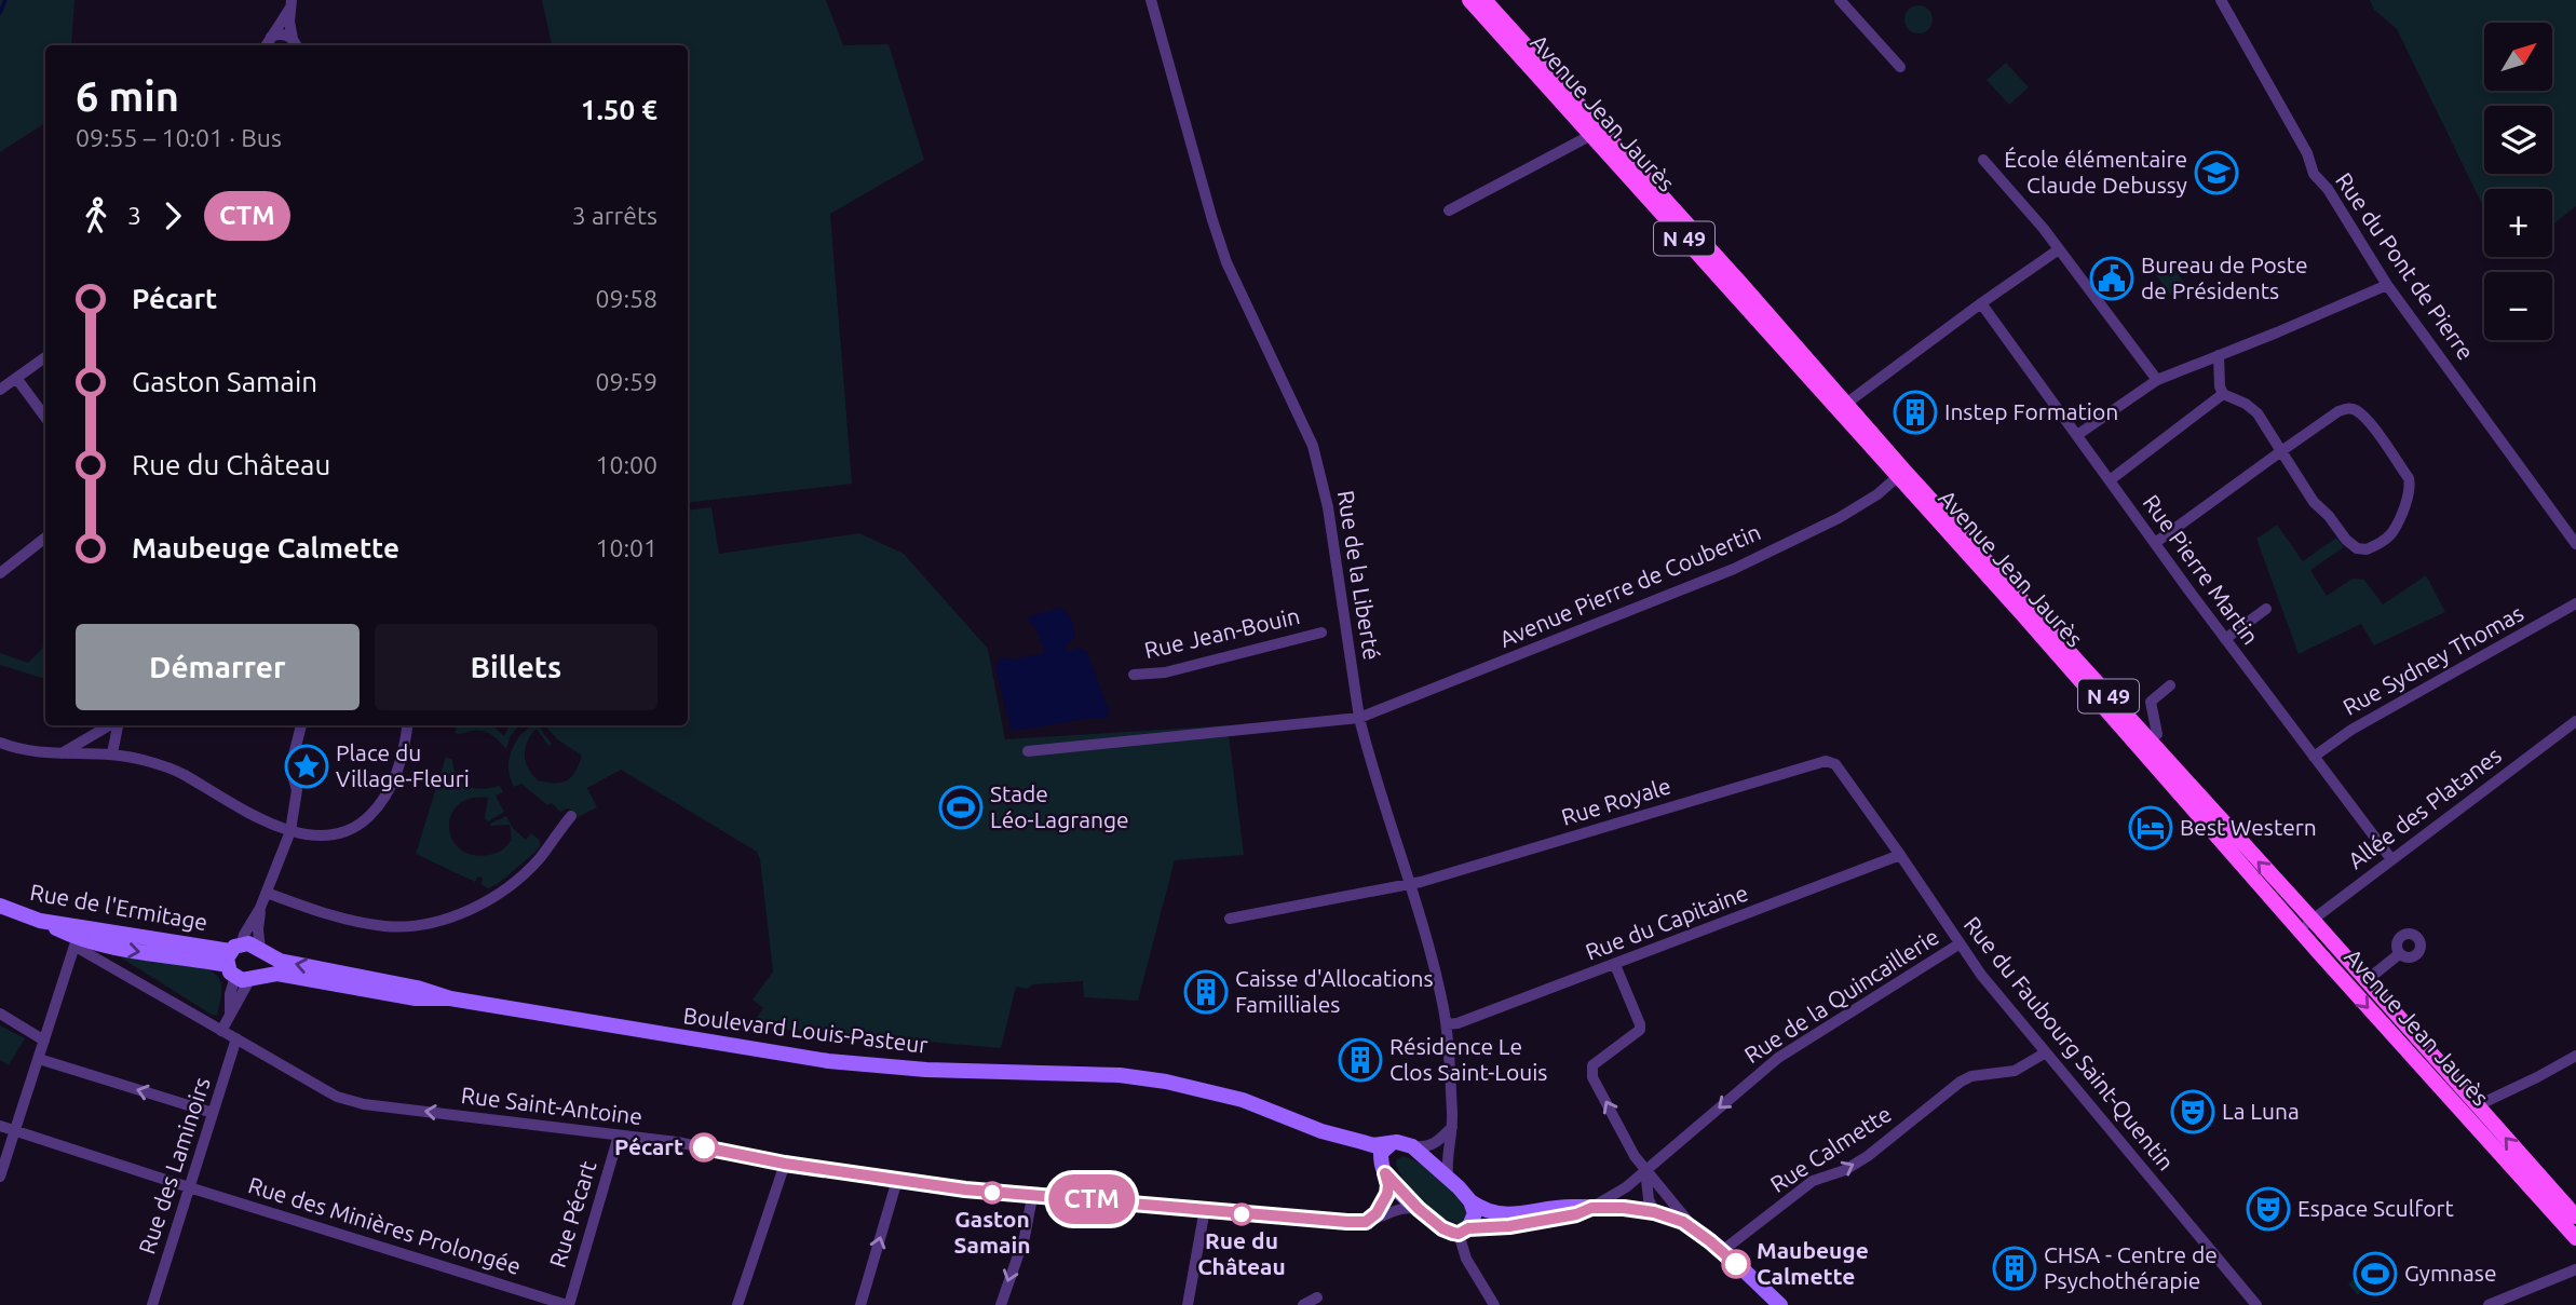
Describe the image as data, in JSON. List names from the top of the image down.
{
  "streets": {
    "main road": [
      "Avenue Jean Jaurès",
      "N 49",
      "Rue de l'Ermitage",
      "Boulevard Louis-Pasteur"
    ],
    "street": [
      "Rue du Pont de Pierre",
      "Rue Pierre Martin",
      "Rue de la Liberté",
      "Avenue Pierre de Coubertin",
      "Rue Jean-Bouin",
      "Rue Sydney Thomas",
      "Rue Royale",
      "Allée des Platanes",
      "Rue du Capitaine",
      "Rue de la Quincaillerie",
      "Rue du Faubourg Saint-Quentin",
      "Rue Saint-Antoine",
      "Rue Calmette",
      "Rue des Laminoirs",
      "Rue Pécart",
      "Rue des Minières Prolongée"
    ]
  },
  "crossings": [
    ["Avenue Jean Jaurès", "Avenue Pierre de Coubertin"],
    ["Avenue Jean Jaurès", "Allée des Platanes"],
    ["Rue Pierre Martin", "Rue Sydney Thomas"],
    ["Rue Pierre Martin", "Allée des Platanes"],
    ["Rue de la Liberté", "Avenue Pierre de Coubertin"],
    ["Rue de la Liberté", "Rue Royale"],
    ["Rue de la Liberté", "Rue du Capitaine"],
    ["Rue Royale", "Rue du Faubourg Saint-Quentin"],
    ["Rue de l'Ermitage", "Boulevard Louis-Pasteur"],
    ["Rue du Capitaine", "Rue du Faubourg Saint-Quentin"],
    ["Rue de la Quincaillerie", "Rue du Faubourg Saint-Quentin"],
    ["Rue du Faubourg Saint-Quentin", "Rue Calmette"],
    ["Rue Saint-Antoine", "Rue des Laminoirs"],
    ["Rue Saint-Antoine", "Rue Pécart"],
    ["Rue des Laminoirs", "Rue des Minières Prolongée"],
    ["Rue Pécart", "Rue des Minières Prolongée"]
  ],
  "one_way": ["Rue de la Quincaillerie", "Rue Calmette"],
  "places": {
    "school or university": ["École élémentaire Claude Debussy"],
    "public building": ["Bureau de Poste de Présidents"],
    "building": [
      "Instep Formation",
      "Caisse d'Allocations Familliales",
      "Résidence Le Clos Saint-Louis",
      "CHSA - Centre de Psychothérapie"
    ],
    "place": ["Place du Village-Fleuri"],
    "sports": ["Stade Léo-Lagrange", "Gymnase"],
    "hotel": ["Best Western"],
    "theatre": ["La Luna", "Espace Sculfort"],
    "other": [
      "Pécart",
      "Gaston Samain",
      "Rue du Château",
      "Maubeuge Calmette"
    ]
  },
  "lines": ["bus line CTM"],
  "north": "top right",
  "page": {
    "on_map": "CTM",
    "map_buttons": ["+", "−"],
    "heading": ["6 min", "09:55 – 10:01 · Bus", "1.50 €"],
    "legs": ["3", "CTM", "3 arrêts"],
    "list": [
      {
        "name": "Pécart",
        "value": "09:58"
      },
      {
        "name": "Gaston Samain",
        "value": "09:59"
      },
      {
        "name": "Rue du Château",
        "value": "10:00"
      },
      {
        "name": "Maubeuge Calmette",
        "value": "10:01"
      }
    ],
    "buttons": ["Démarrer", "Billets"]
  }
}
